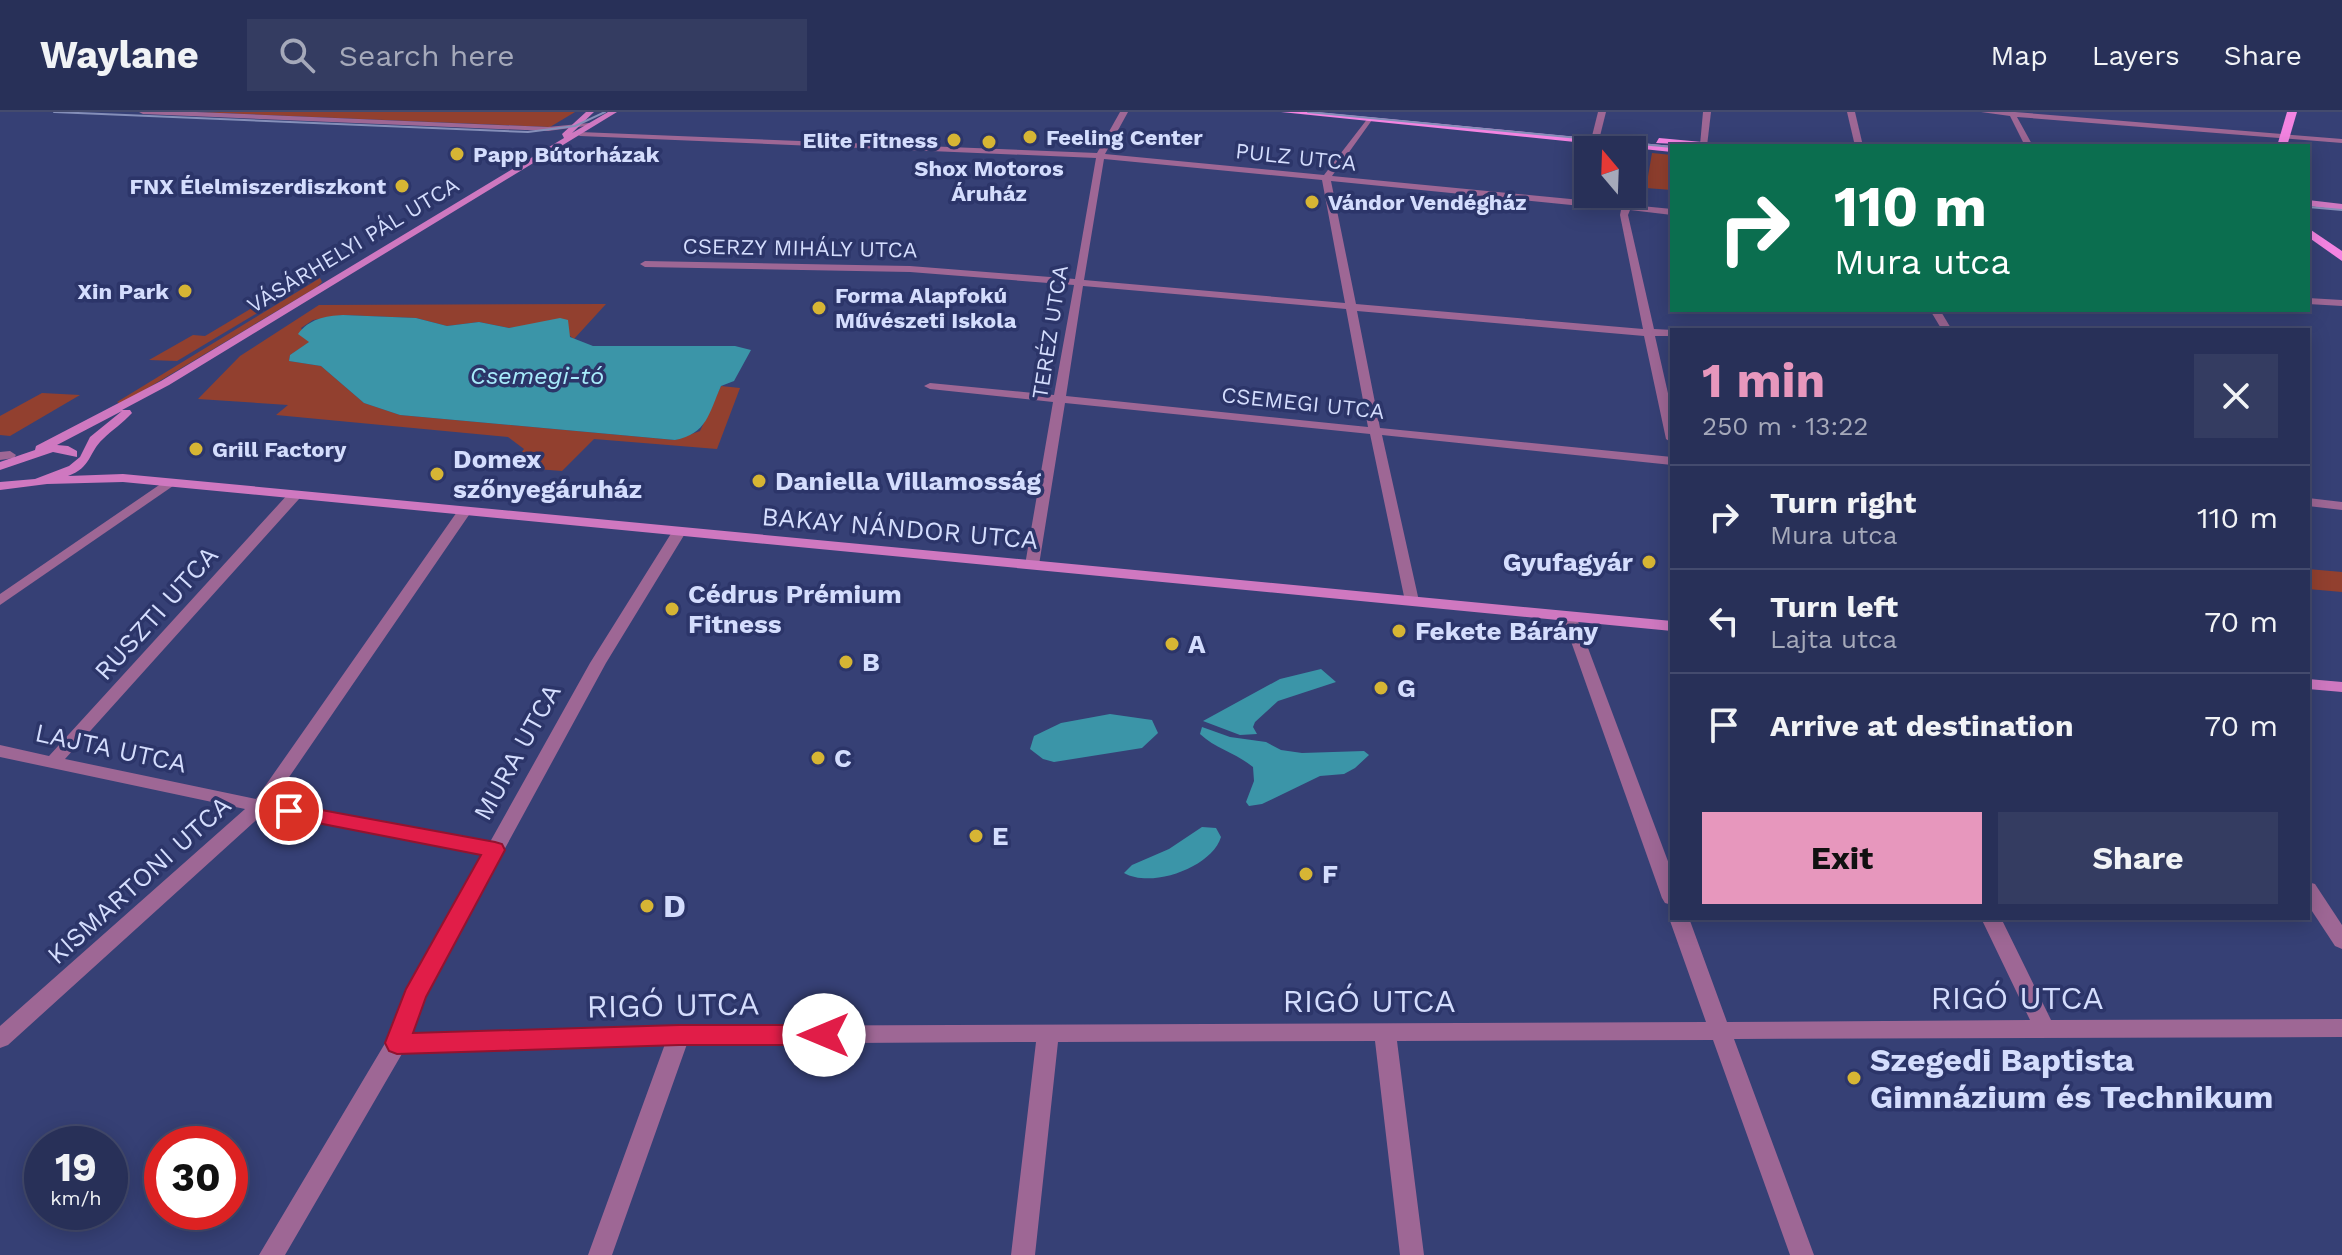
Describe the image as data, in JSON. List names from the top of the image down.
{
  "streets": {
    "street": [
      "PULZ UTCA",
      "VÁSÁRHELYI PÁL UTCA",
      "CSERZY MIHÁLY UTCA",
      "TERÉZ UTCA",
      "CSEMEGI UTCA",
      "BAKAY NÁNDOR UTCA",
      "RUSZTI UTCA",
      "LAJTA UTCA",
      "MURA UTCA",
      "KISMARTONI UTCA",
      "RIGÓ UTCA"
    ]
  },
  "crossings": [
    ["PULZ UTCA", "VÁSÁRHELYI PÁL UTCA"],
    ["PULZ UTCA", "TERÉZ UTCA"],
    ["VÁSÁRHELYI PÁL UTCA", "BAKAY NÁNDOR UTCA"],
    ["CSERZY MIHÁLY UTCA", "TERÉZ UTCA"],
    ["TERÉZ UTCA", "CSEMEGI UTCA"],
    ["TERÉZ UTCA", "BAKAY NÁNDOR UTCA"],
    ["BAKAY NÁNDOR UTCA", "RUSZTI UTCA"],
    ["BAKAY NÁNDOR UTCA", "MURA UTCA"],
    ["BAKAY NÁNDOR UTCA", "KISMARTONI UTCA"],
    ["RUSZTI UTCA", "LAJTA UTCA"],
    ["LAJTA UTCA", "MURA UTCA"],
    ["LAJTA UTCA", "KISMARTONI UTCA"],
    ["MURA UTCA", "RIGÓ UTCA"]
  ],
  "water": ["Csemegi-tó"],
  "places": [
    "Feeling Center",
    "Elite Fitness",
    "Shox Motoros Áruház",
    "Papp Bútorházak",
    "FNX Élelmiszerdiszkont",
    "Vándor Vendégház",
    "Xin Park",
    "Forma Alapfokú Művészeti Iskola",
    "Grill Factory",
    "Domex szőnyegáruház",
    "Daniella Villamosság",
    "Gyufagyár",
    "Cédrus Prémium Fitness",
    "Fekete Bárány",
    "A",
    "B",
    "G",
    "C",
    "E",
    "F",
    "D",
    "Szegedi Baptista Gimnázium és Technikum"
  ],
  "north": "top",
  "page": {
    "header": "Waylane",
    "search": "Search here",
    "nav": ["Map", "Layers", "Share"],
    "turn": ["110 m", "Mura utca"],
    "heading": ["1 min", "250 m · 13:22"],
    "list": [
      {
        "name": "Turn right",
        "note": "Mura utca",
        "value": "110 m"
      },
      {
        "name": "Turn left",
        "note": "Lajta utca",
        "value": "70 m"
      },
      {
        "name": "Arrive at destination",
        "value": "70 m"
      }
    ],
    "buttons": ["Exit", "Share"],
    "speed": "19 km/h",
    "limit": "30"
  }
}
